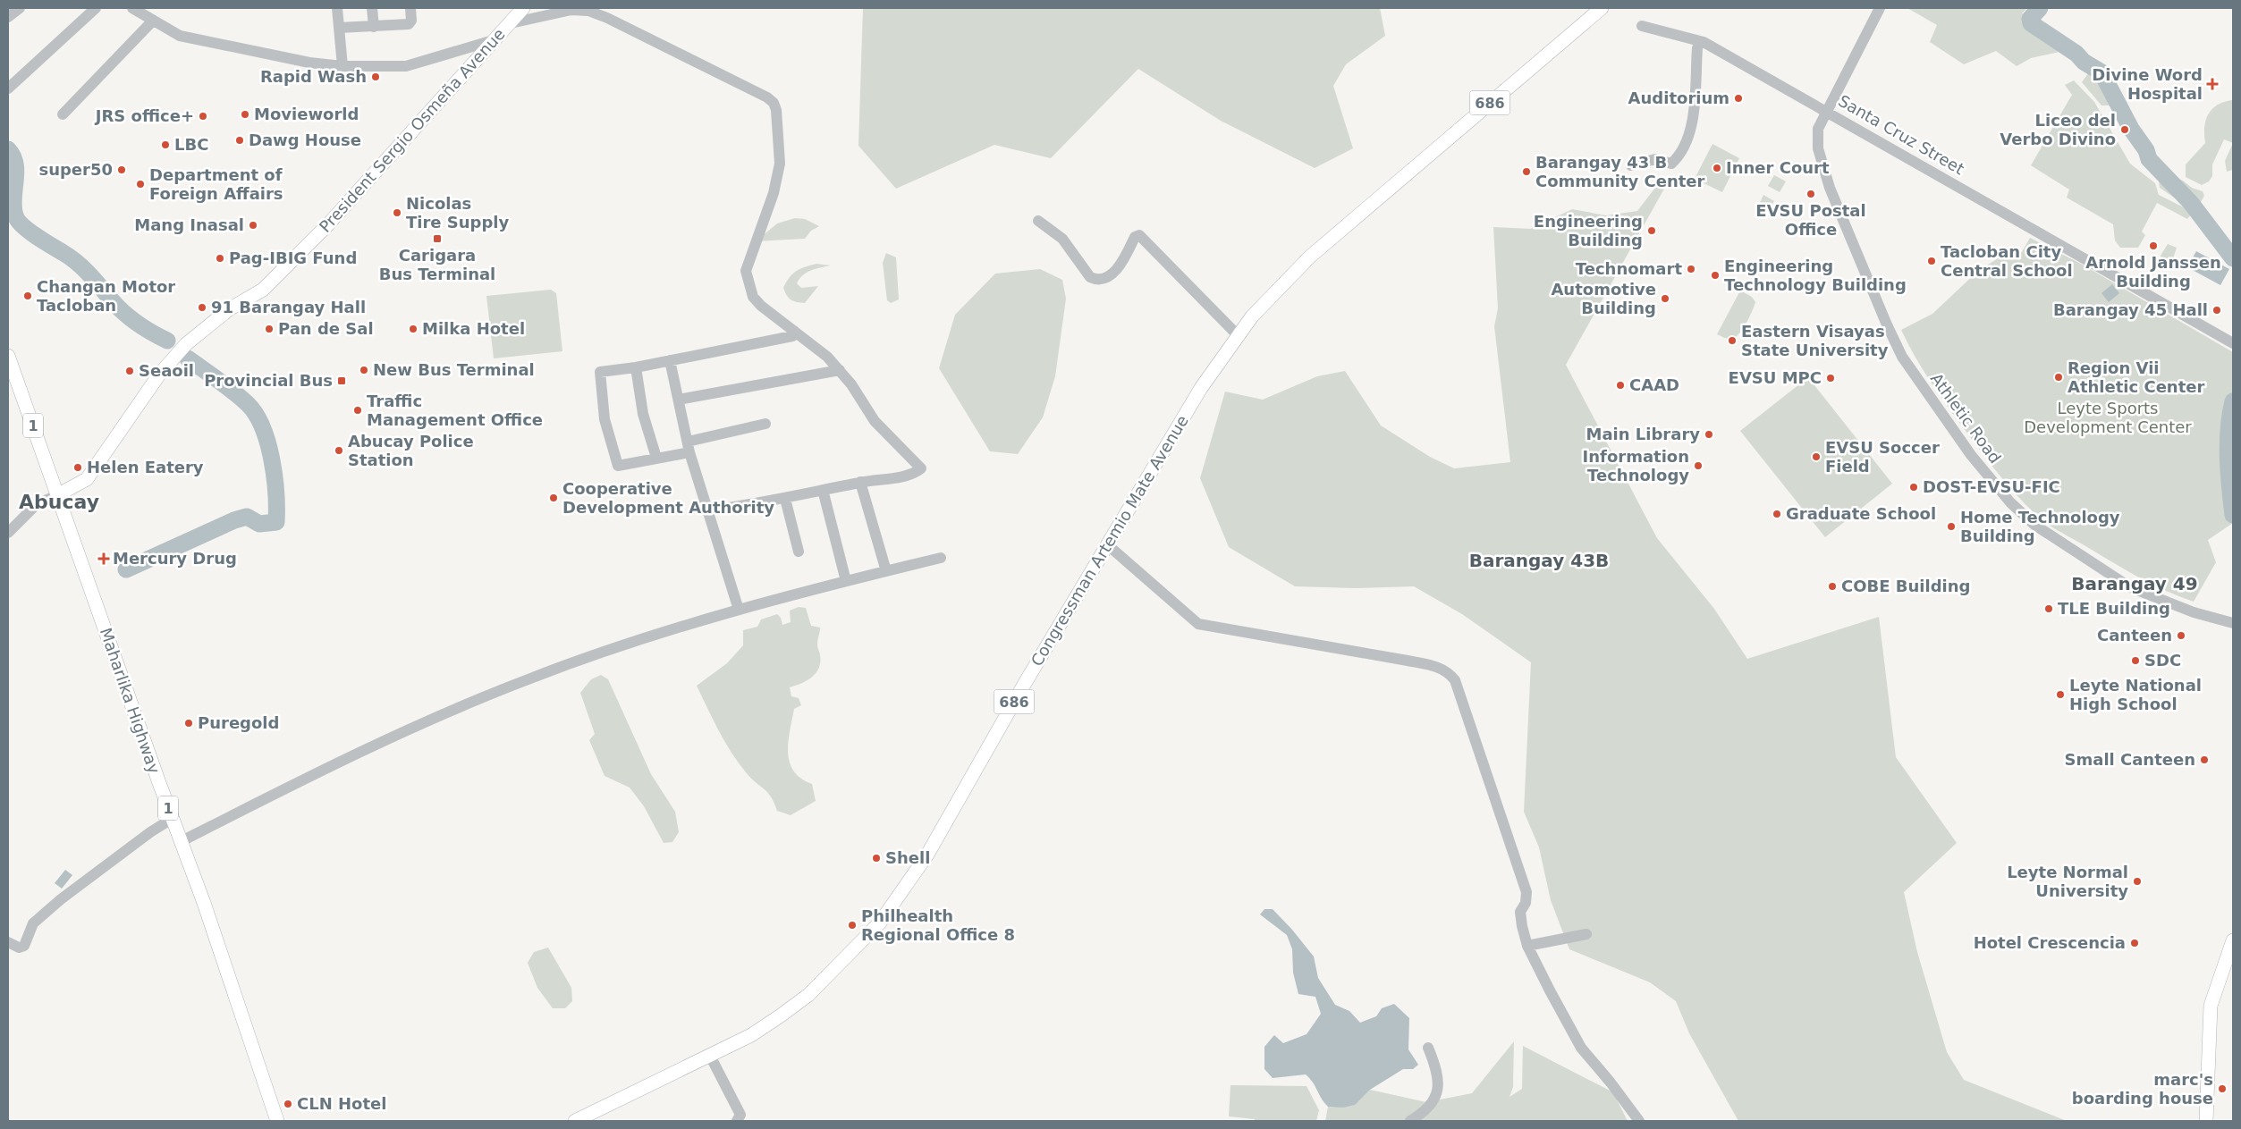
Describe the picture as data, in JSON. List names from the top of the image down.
{
  "streets": {
    "main road": [
      "686",
      "President Sergio Osmeña Avenue",
      "1",
      "Congressman Artemio Mate Avenue",
      "Maharlika Highway"
    ],
    "street": ["Santa Cruz Street", "Athletic Road"]
  },
  "crossings": [
    ["President Sergio Osmeña Avenue", "Maharlika Highway"],
    ["Santa Cruz Street", "Athletic Road"]
  ],
  "districts": ["Abucay", "Barangay 43B", "Barangay 49"],
  "parks": ["Leyte Sports Development Center"],
  "places": {
    "other": [
      "Rapid Wash",
      "Auditorium",
      "Movieworld",
      "JRS office+",
      "Liceo del Verbo Divino",
      "Dawg House",
      "LBC",
      "Inner Court",
      "super50",
      "Barangay 43 B Community Center",
      "Department of Foreign Affairs",
      "EVSU Postal Office",
      "Nicolas Tire Supply",
      "Mang Inasal",
      "Engineering Building",
      "Arnold Janssen Building",
      "Pag-IBIG Fund",
      "Tacloban City Central School",
      "Technomart",
      "Engineering Technology Building",
      "Changan Motor Tacloban",
      "Automotive Building",
      "91 Barangay Hall",
      "Barangay 45 Hall",
      "Pan de Sal",
      "Milka Hotel",
      "Eastern Visayas State University",
      "New Bus Terminal",
      "Seaoil",
      "Region Vii Athletic Center",
      "EVSU MPC",
      "CAAD",
      "Traffic Management Office",
      "Main Library",
      "Abucay Police Station",
      "EVSU Soccer Field",
      "Information Technology",
      "Helen Eatery",
      "DOST-EVSU-FIC",
      "Cooperative Development Authority",
      "Graduate School",
      "Home Technology Building",
      "COBE Building",
      "TLE Building",
      "Canteen",
      "SDC",
      "Leyte National High School",
      "Puregold",
      "Small Canteen",
      "Shell",
      "Leyte Normal University",
      "Philhealth Regional Office 8",
      "Hotel Crescencia",
      "marc's boarding house",
      "CLN Hotel"
    ],
    "health": ["Divine Word Hospital", "Mercury Drug"],
    "transit": ["Carigara Bus Terminal", "Provincial Bus"]
  }
}
